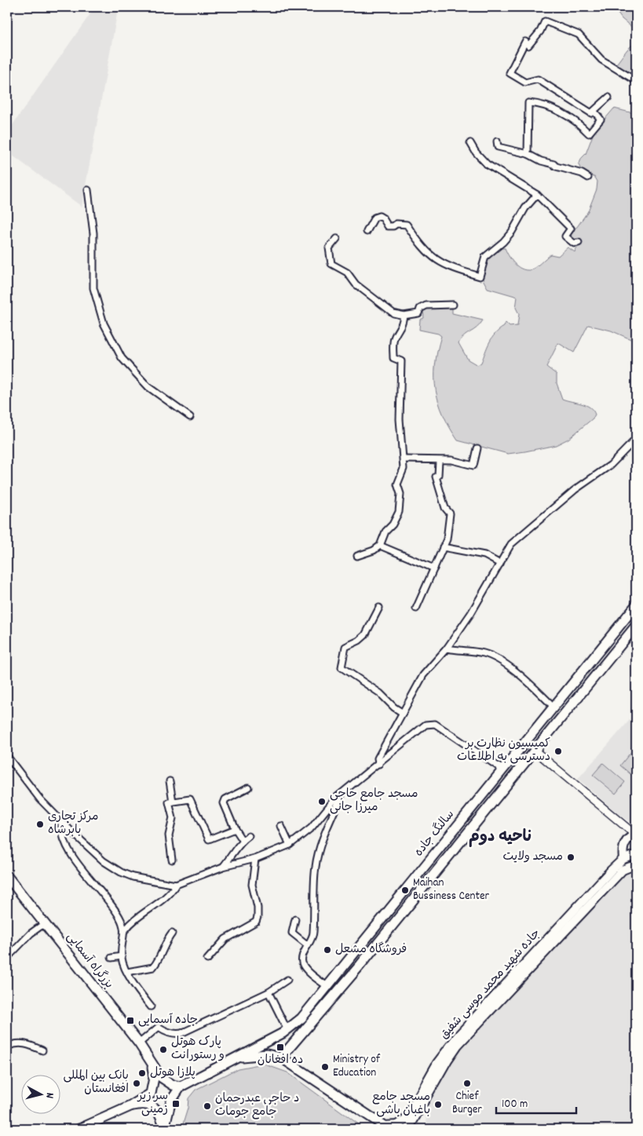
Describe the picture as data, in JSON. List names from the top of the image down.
{
  "streets": {
    "highway": ["سالنگ جاده", "بزرگراه آسمایی"],
    "main road": ["جاده شهید محمد موسی شفیق"]
  },
  "districts": ["ناحیه دوم"],
  "places": {
    "other": [
      "کمیسیون نظارت بر دسترسی به اطلاعات",
      "مسجد جامع حاجی میرزا جانی",
      "مرکز تجاری بابرشاه",
      "مسجد ولایت",
      "Maihan Bussiness Center",
      "فروشگاه مشعل",
      "پارک هوتل و رستورانت",
      "Ministry of Education",
      "پلازا هوتل",
      "بانک بین المللی افغانستان",
      "Chief Burger",
      "مسجد جامع باغبان باشی",
      "د حاجي عبدرحمان جامع جومات"
    ],
    "transit": ["جاده آسمایی", "ده افغانان", "سر زیر زمینی"]
  },
  "scale_bar": "100 m",
  "north": "right"
}
